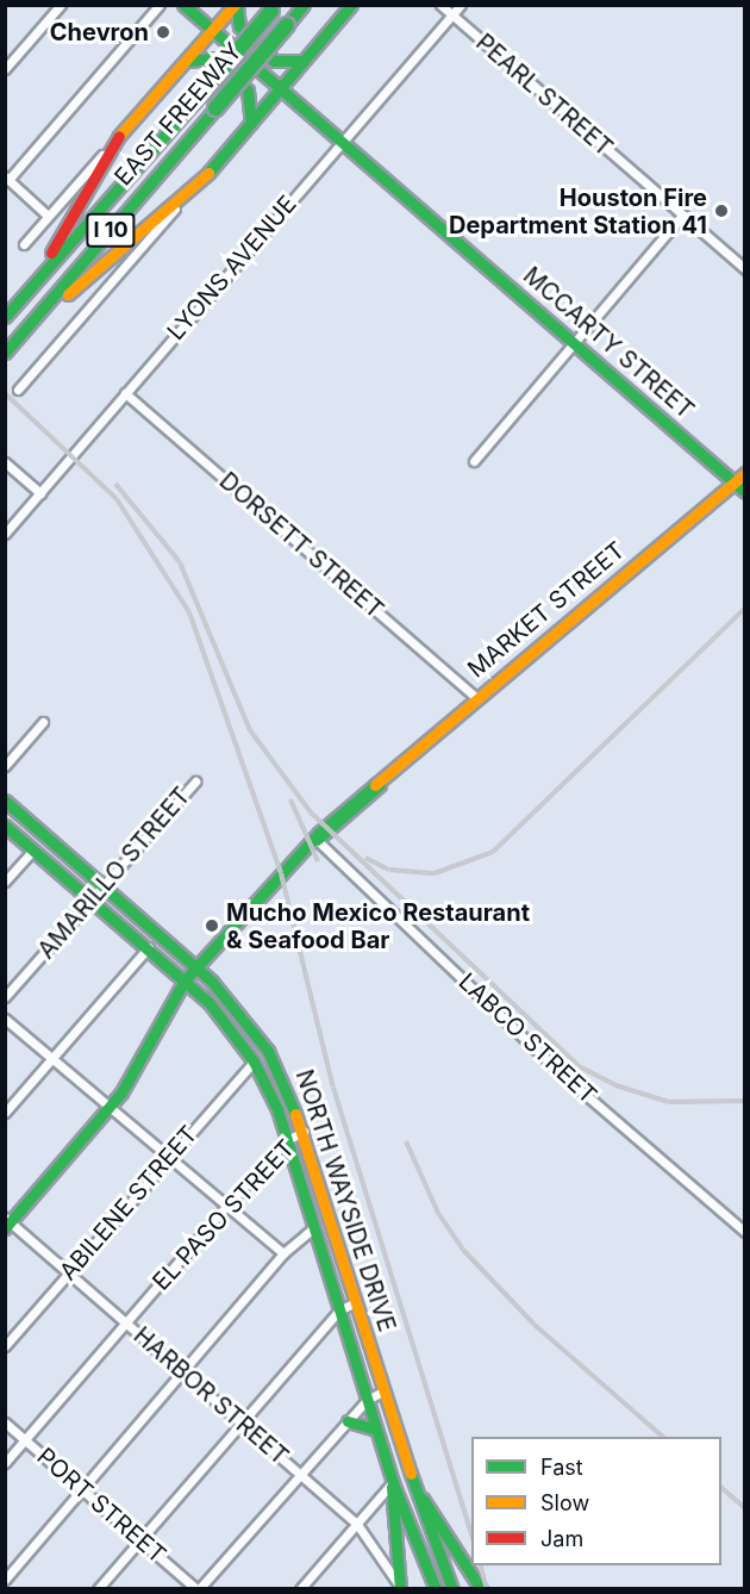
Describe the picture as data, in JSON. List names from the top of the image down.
{
  "streets": {
    "main road": [
      "EAST FREEWAY",
      "I 10",
      "MCCARTY STREET",
      "MARKET STREET",
      "NORTH WAYSIDE DRIVE"
    ],
    "street": [
      "PEARL STREET",
      "LYONS AVENUE",
      "DORSETT STREET",
      "AMARILLO STREET",
      "LABCO STREET",
      "ABILENE STREET",
      "EL PASO STREET",
      "HARBOR STREET",
      "PORT STREET"
    ]
  },
  "crossings": [
    ["PEARL STREET", "LYONS AVENUE"],
    ["LYONS AVENUE", "MCCARTY STREET"],
    ["LYONS AVENUE", "DORSETT STREET"],
    ["MCCARTY STREET", "MARKET STREET"],
    ["DORSETT STREET", "MARKET STREET"],
    ["MARKET STREET", "LABCO STREET"],
    ["MARKET STREET", "NORTH WAYSIDE DRIVE"],
    ["MARKET STREET", "HARBOR STREET"],
    ["AMARILLO STREET", "NORTH WAYSIDE DRIVE"],
    ["NORTH WAYSIDE DRIVE", "ABILENE STREET"],
    ["NORTH WAYSIDE DRIVE", "EL PASO STREET"],
    ["ABILENE STREET", "HARBOR STREET"],
    ["EL PASO STREET", "HARBOR STREET"],
    ["EL PASO STREET", "PORT STREET"]
  ],
  "places": ["Chevron", "Houston Fire Department Station 41", "Mucho Mexico Restaurant & Seafood Bar"],
  "legend": ["Fast", "Slow", "Jam"]
}
